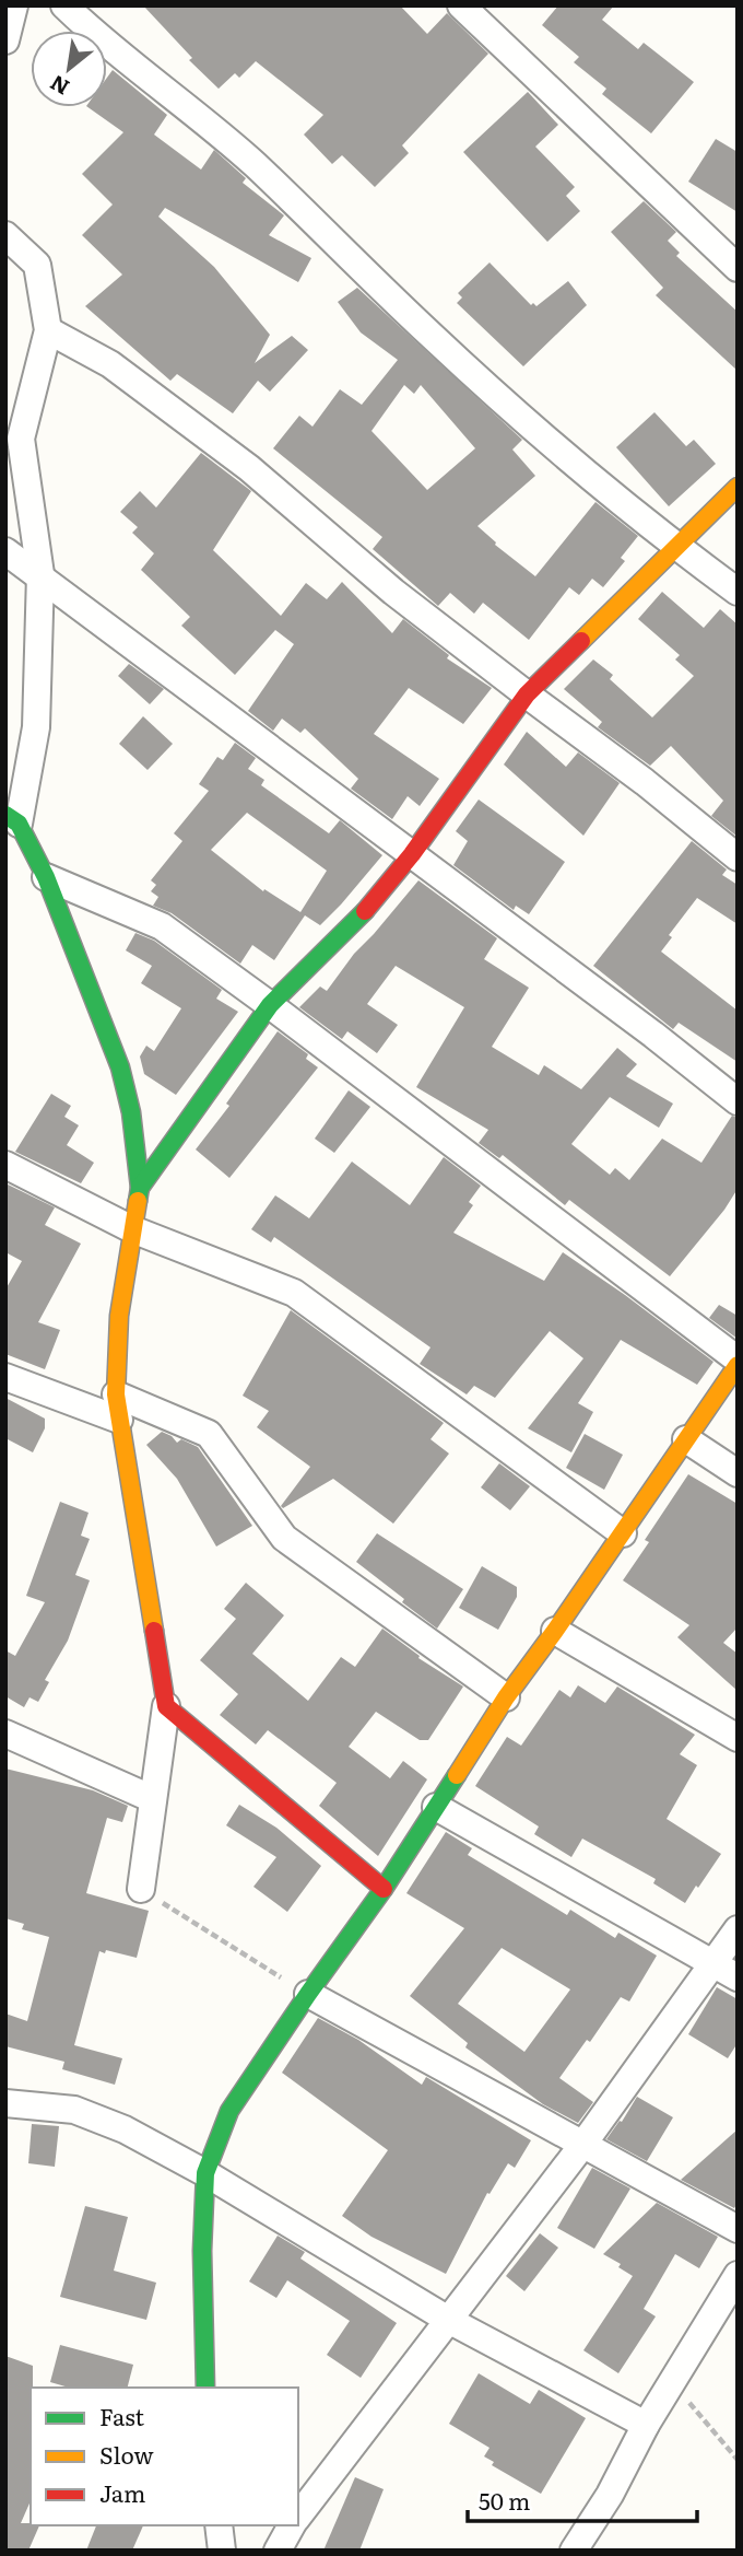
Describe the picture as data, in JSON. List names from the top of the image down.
{
  "legend": ["Fast", "Slow", "Jam"],
  "scale_bar": "50 m",
  "north": "bottom left"
}
